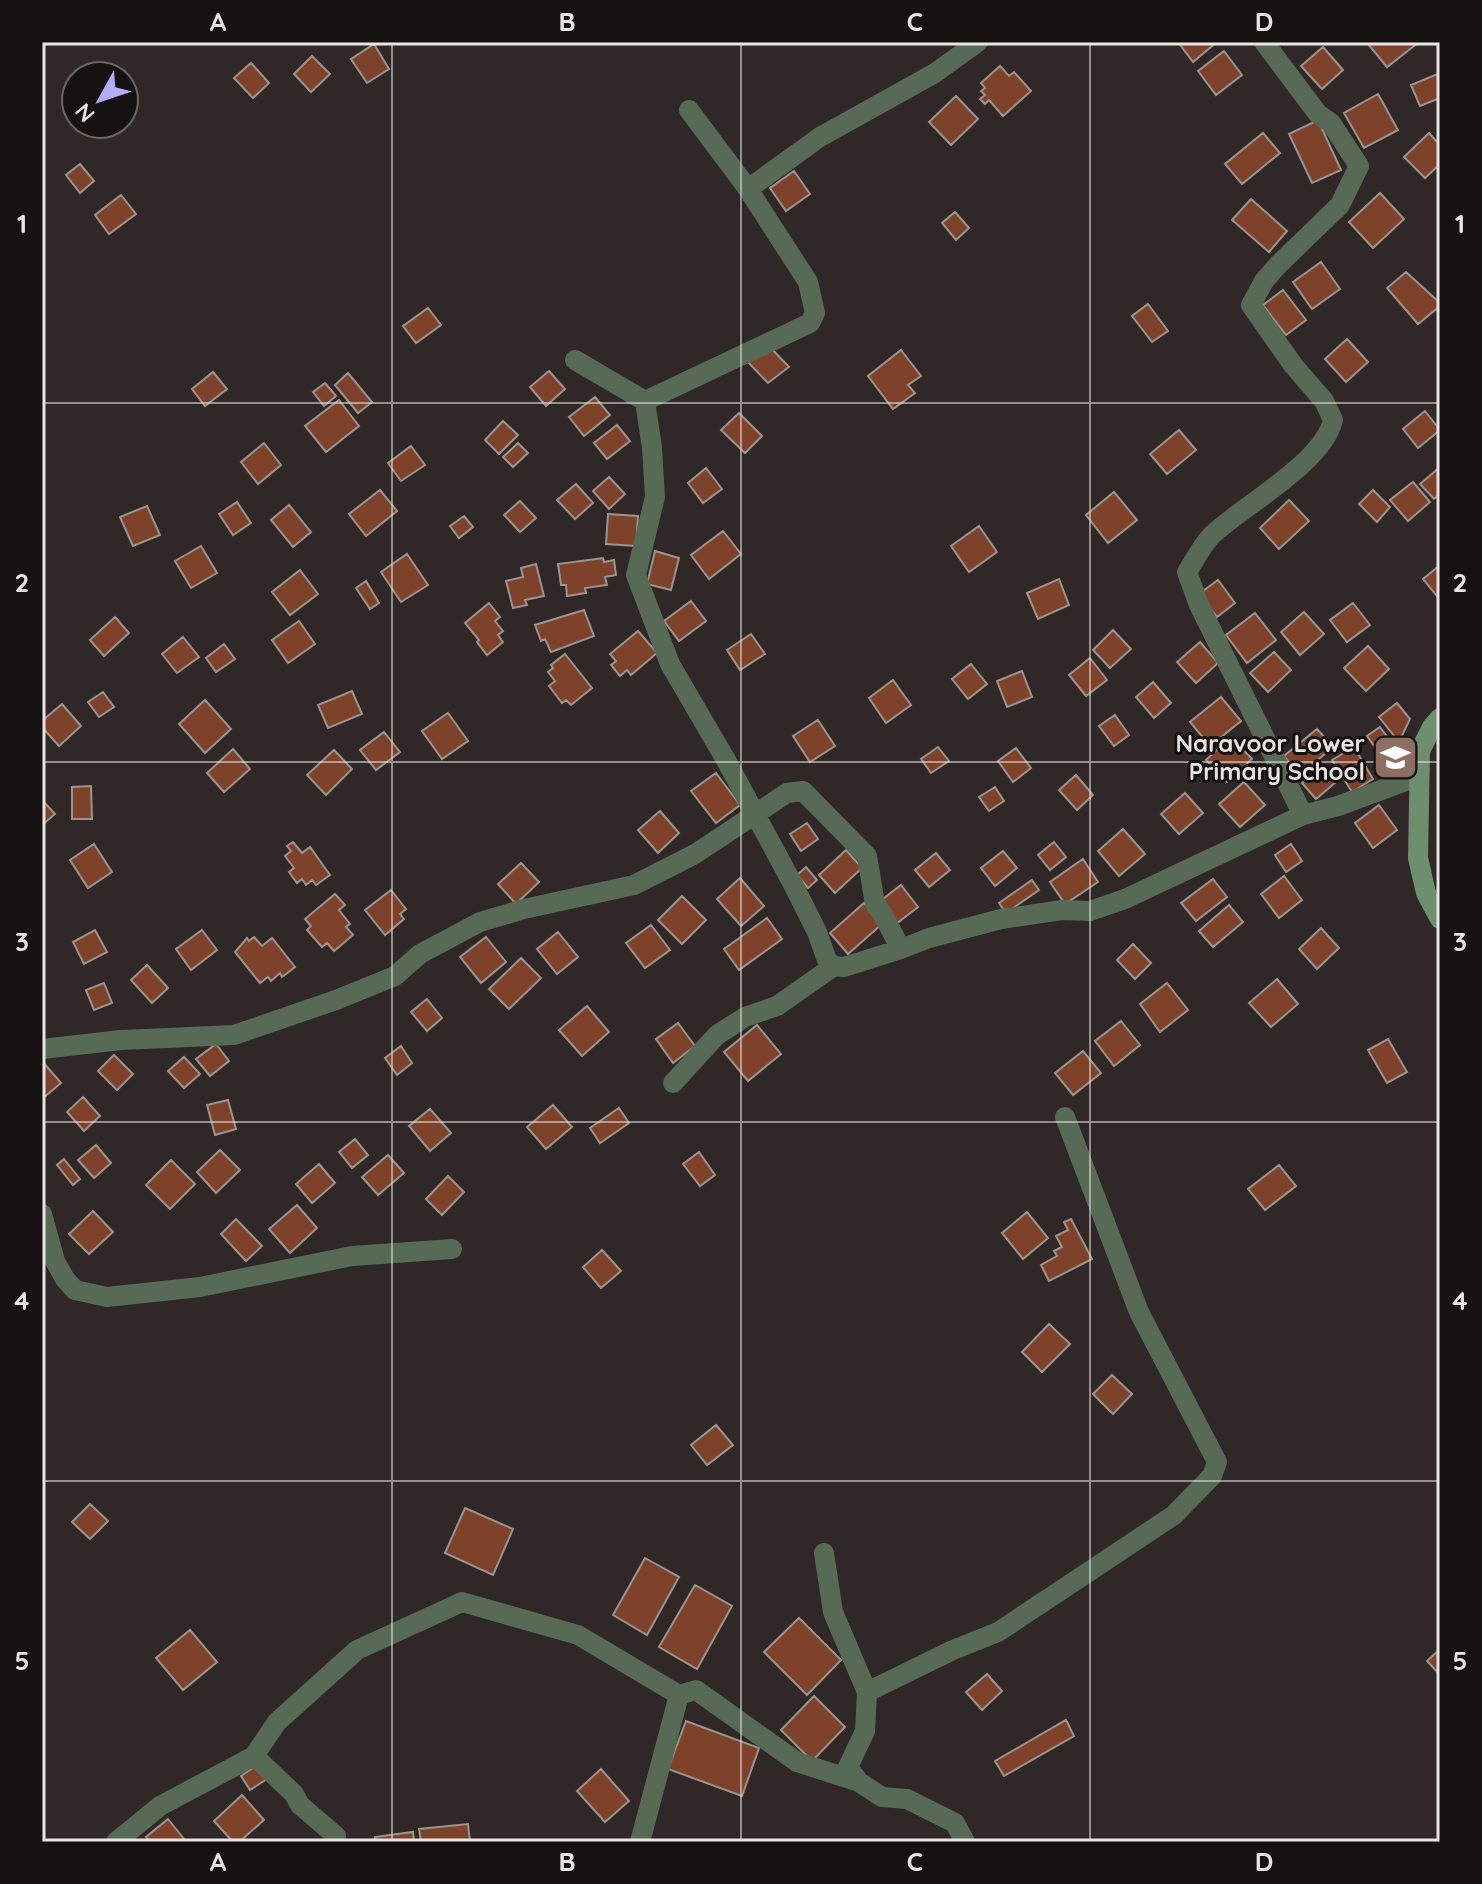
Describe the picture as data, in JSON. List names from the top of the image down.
{
  "places": {
    "school or university": ["Naravoor Lower Primary School"]
  },
  "north": "bottom left",
  "grid": {
    "columns": [
      "A",
      "B",
      "C",
      "D"
    ],
    "rows": [
      "1",
      "2",
      "3",
      "4",
      "5"
    ]
  }
}
